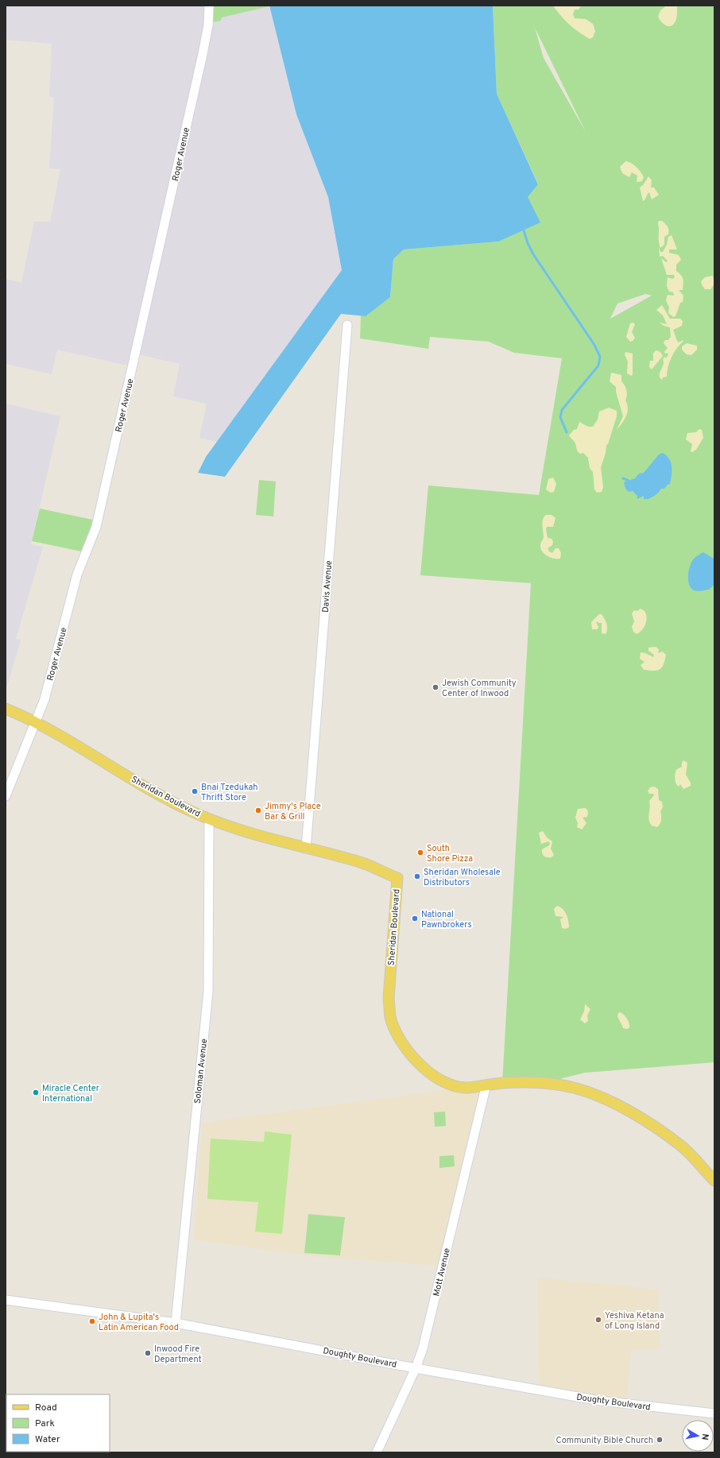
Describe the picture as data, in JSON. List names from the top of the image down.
{
  "streets": {
    "main road": ["Sheridan Boulevard"],
    "street": [
      "Roger Avenue",
      "Davis Avenue",
      "Soloman Avenue",
      "Mott Avenue",
      "Doughty Boulevard"
    ]
  },
  "crossings": [
    ["Roger Avenue", "Sheridan Boulevard"],
    ["Davis Avenue", "Sheridan Boulevard"],
    ["Sheridan Boulevard", "Soloman Avenue"],
    ["Sheridan Boulevard", "Mott Avenue"],
    ["Soloman Avenue", "Doughty Boulevard"],
    ["Mott Avenue", "Doughty Boulevard"]
  ],
  "places": [
    "Jewish Community Center of Inwood",
    "Bnai Tzedukah Thrift Store",
    "Jimmy's Place Bar & Grill",
    "South Shore Pizza",
    "Sheridan Wholesale Distributors",
    "National Pawnbrokers",
    "Miracle Center International",
    "Yeshiva Ketana of Long Island",
    "John & Lupita's Latin American Food",
    "Inwood Fire Department",
    "Community Bible Church"
  ],
  "legend": ["Road", "Park", "Water"],
  "north": "right"
}
